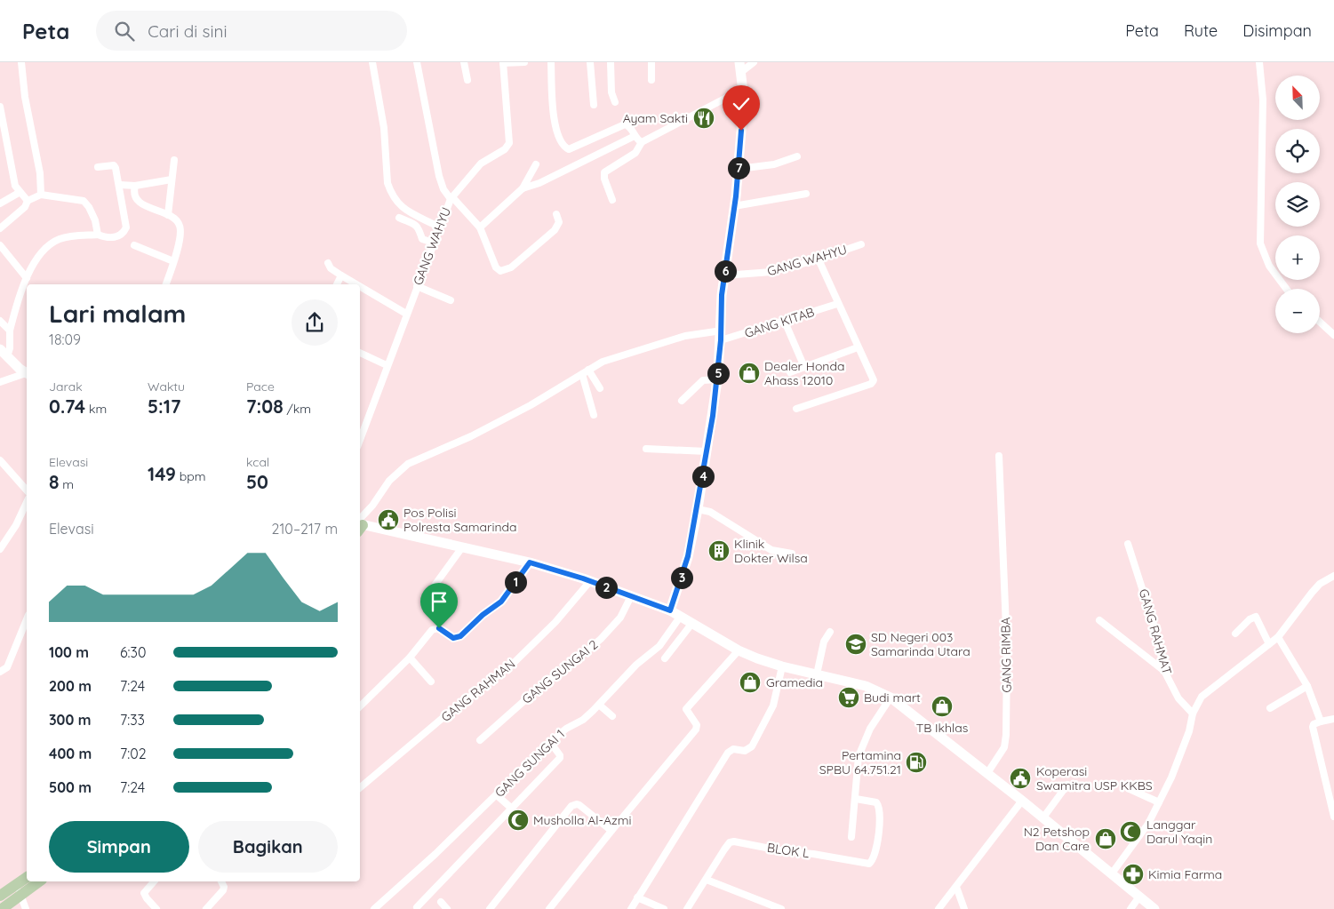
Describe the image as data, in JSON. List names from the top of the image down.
{
  "streets": {
    "street": [
      "GANG WAHYU",
      "GANG KITAB",
      "GANG RAHMAT",
      "GANG RIMBA",
      "GANG SUNGAI 2",
      "GANG RAHMAN",
      "GANG SUNGAI 1",
      "BLOK L"
    ]
  },
  "places": {
    "restaurant": ["Ayam Sakti"],
    "shop": [
      "Dealer Honda Ahass 12010",
      "Gramedia",
      "TB Ikhlas",
      "N2 Petshop Dan Care"
    ],
    "public building": ["Pos Polisi Polresta Samarinda", "Koperasi Swamitra USP KKBS"],
    "building": ["Klinik Dokter Wilsa"],
    "school or university": ["SD Negeri 003 Samarinda Utara"],
    "supermarket": ["Budi mart"],
    "fuel station": ["Pertamina SPBU 64.751.21"],
    "mosque": ["Musholla Al-Azmi", "Langgar Darul Yaqin"],
    "pharmacy": ["Kimia Farma"]
  },
  "north": "top left",
  "page": {
    "header": "Peta",
    "search": "Cari di sini",
    "nav": ["Peta", "Rute", "Disimpan"],
    "map_buttons": ["+", "−"],
    "pins": [
      "7",
      "6",
      "5",
      "4",
      "3",
      "1",
      "2"
    ],
    "heading": ["Lari malam", "18:09"],
    "stats": [
      ["Jarak", "0.74 km"],
      ["Waktu", "5:17"],
      ["Pace", "7:08 /km"],
      ["Elevasi", "8 m"],
      ["149 bpm"],
      ["kcal", "50"]
    ],
    "chart": ["Elevasi", "210–217 m"],
    "list": [
      {
        "name": "100 m",
        "note": "6:30"
      },
      {
        "name": "200 m",
        "note": "7:24"
      },
      {
        "name": "300 m",
        "note": "7:33"
      },
      {
        "name": "400 m",
        "note": "7:02"
      },
      {
        "name": "500 m",
        "note": "7:24"
      }
    ],
    "buttons": ["Simpan", "Bagikan"]
  }
}
